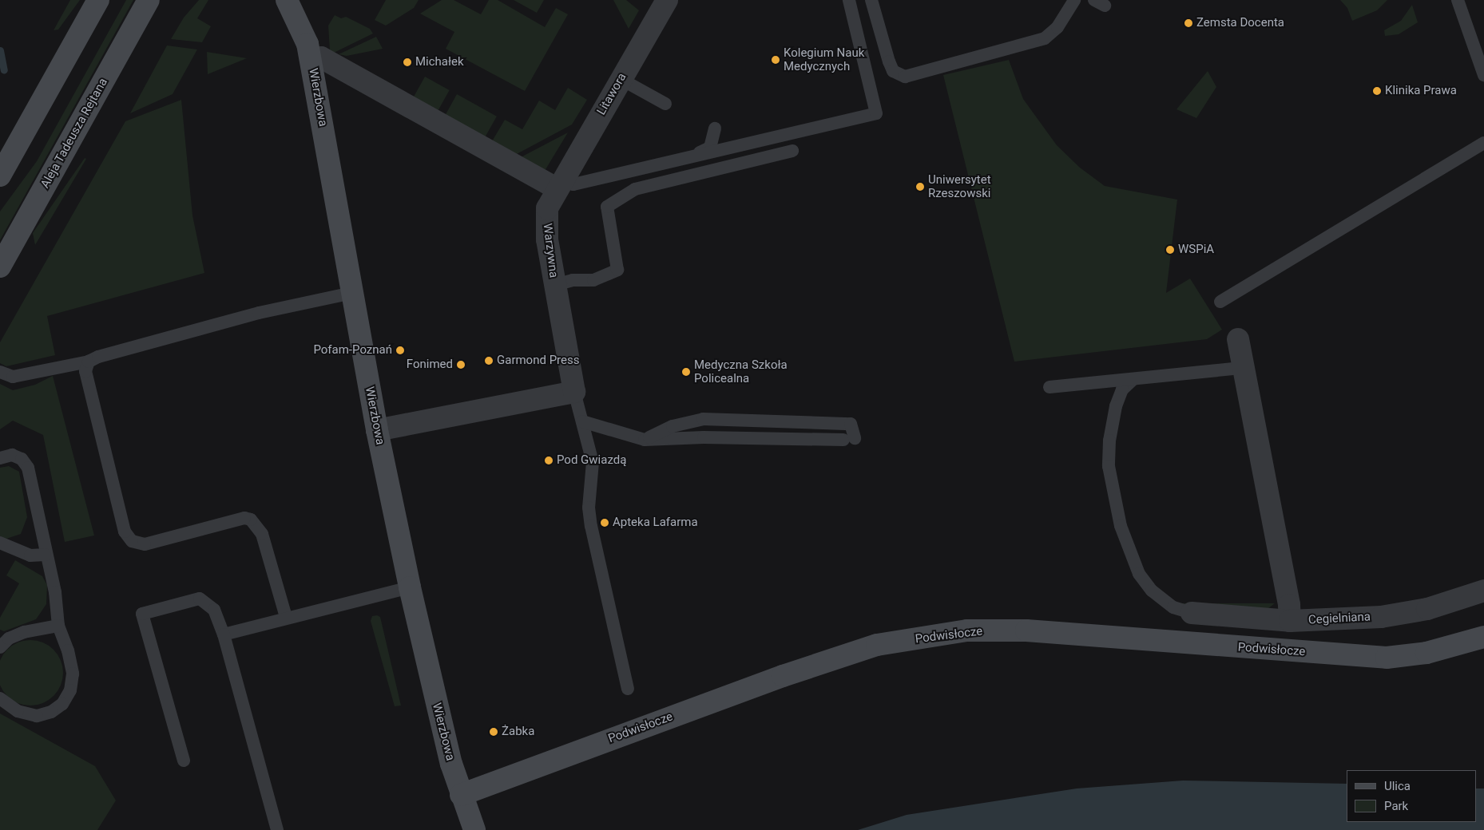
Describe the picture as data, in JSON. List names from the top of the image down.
{
  "streets": {
    "street": [
      "Litawora",
      "Wierzbowa",
      "Aleja Tadeusza Rejtana",
      "Warzywna",
      "Cegielniana",
      "Podwisłocze"
    ]
  },
  "crossings": [
    ["Litawora", "Warzywna"],
    ["Wierzbowa", "Podwisłocze"]
  ],
  "places": [
    "Zemsta Docenta",
    "Kolegium Nauk Medycznych",
    "Michałek",
    "Klinika Prawa",
    "Uniwersytet Rzeszowski",
    "WSPiA",
    "Pofam-Poznań",
    "Garmond Press",
    "Fonimed",
    "Medyczna Szkoła Policealna",
    "Pod Gwiazdą",
    "Apteka Lafarma",
    "Żabka"
  ],
  "legend": ["Ulica", "Park"]
}
